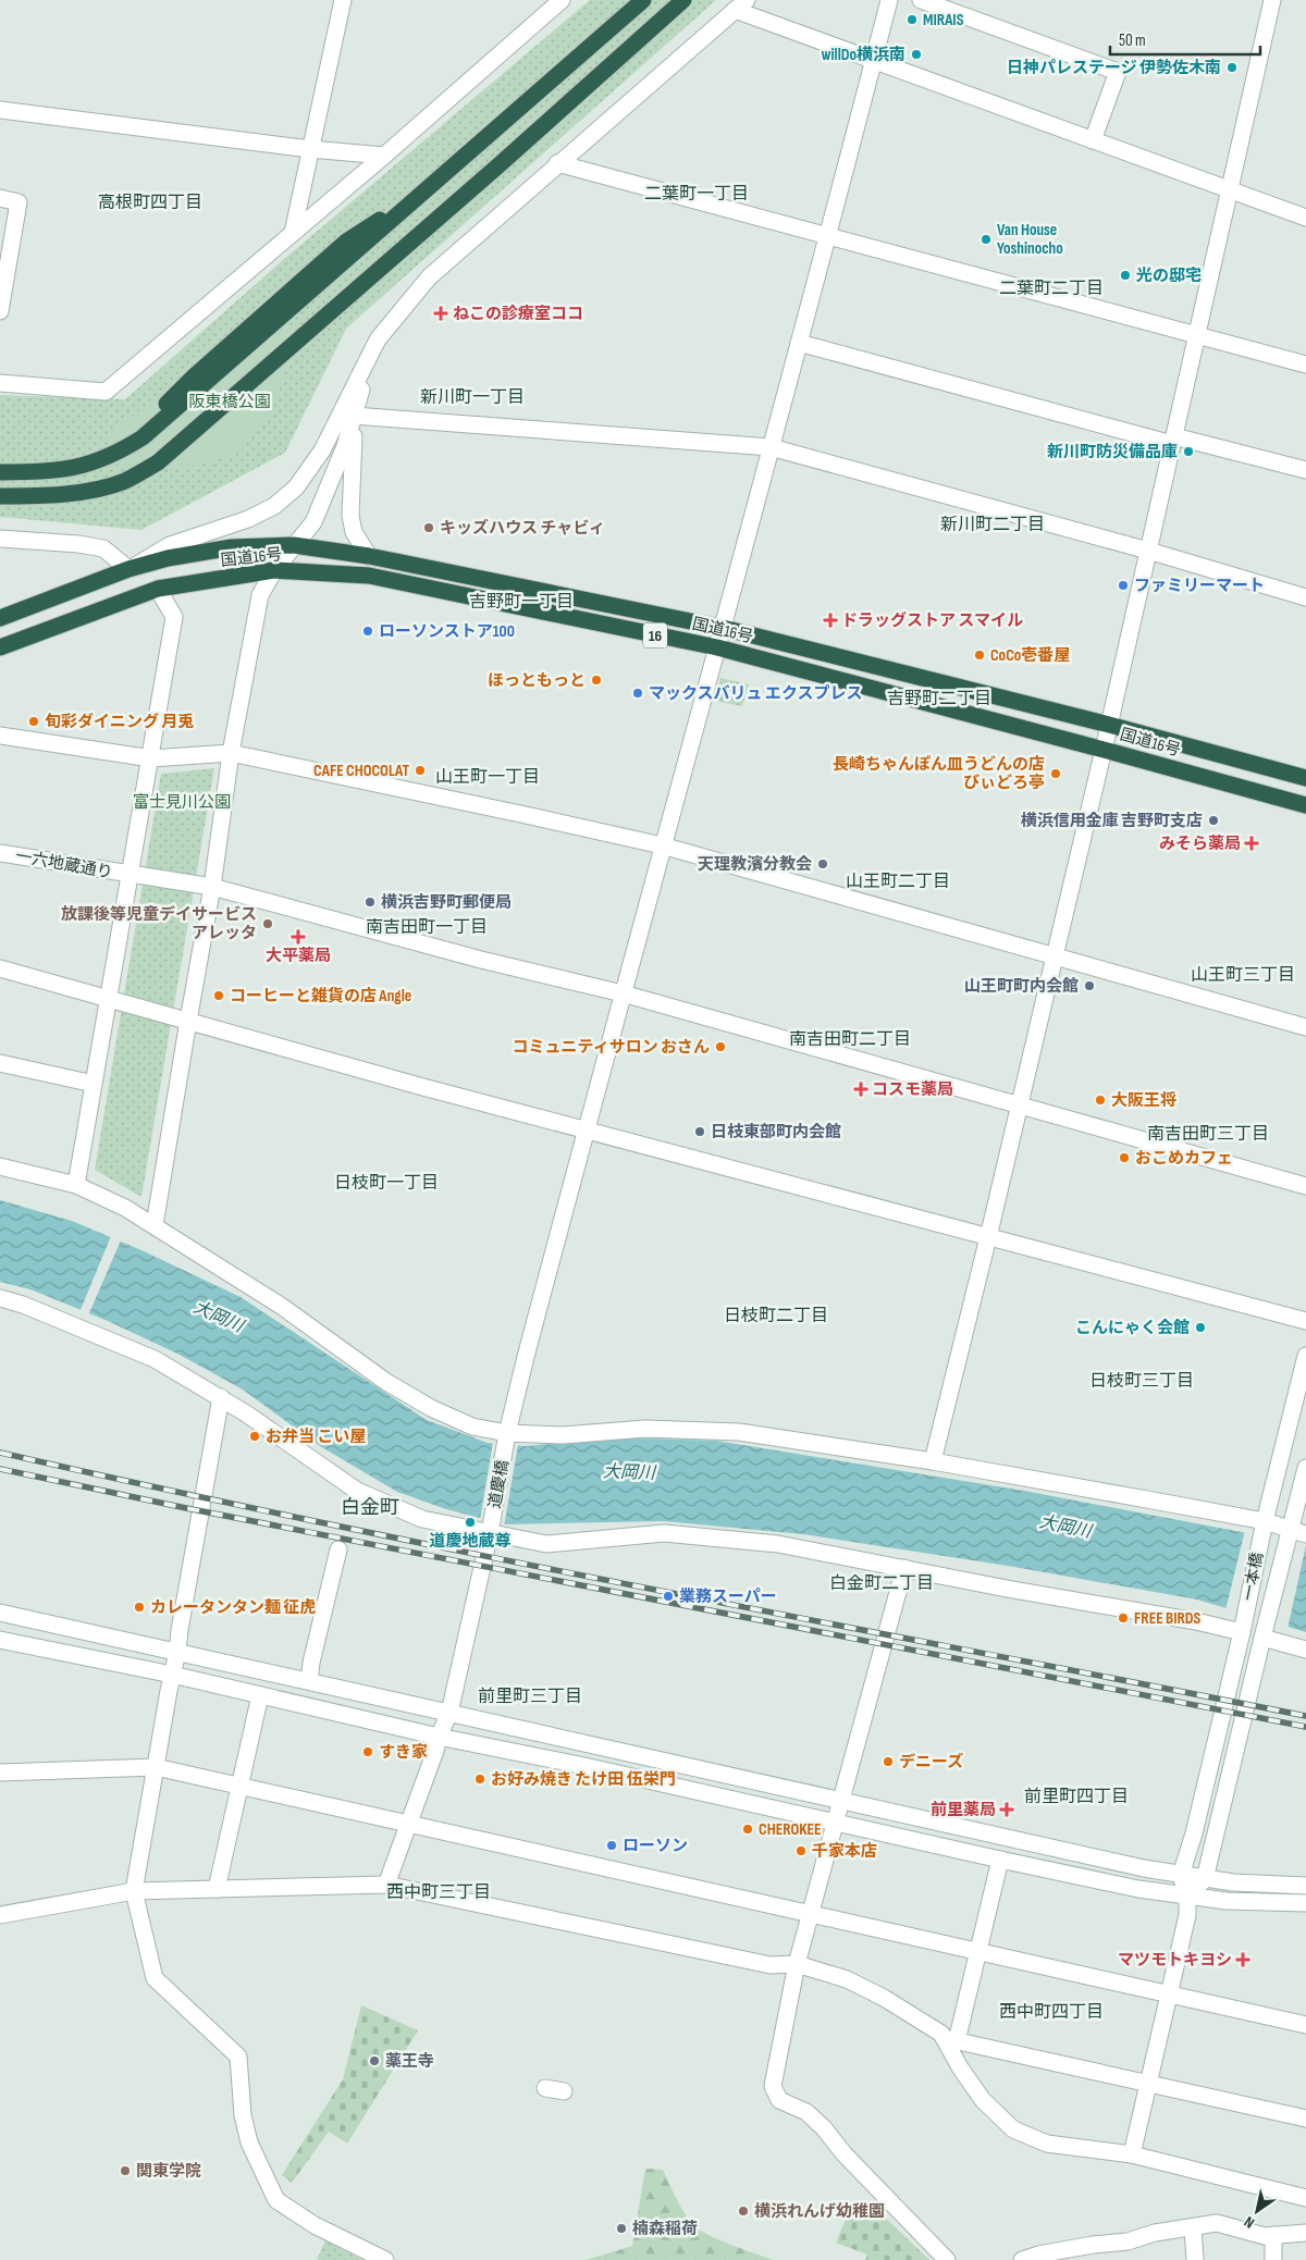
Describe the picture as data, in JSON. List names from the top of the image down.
{
  "streets": {
    "highway": ["国道16号", "16"],
    "street": ["一六地蔵通り", "道慶橋", "一本橋"]
  },
  "crossings": [
    ["国道16号", "道慶橋"],
    ["一六地蔵通り", "道慶橋"]
  ],
  "districts": [
    "二葉町一丁目",
    "高根町四丁目",
    "二葉町二丁目",
    "新川町一丁目",
    "新川町二丁目",
    "吉野町一丁目",
    "吉野町二丁目",
    "山王町一丁目",
    "山王町二丁目",
    "南吉田町一丁目",
    "山王町三丁目",
    "南吉田町二丁目",
    "南吉田町三丁目",
    "日枝町一丁目",
    "日枝町二丁目",
    "日枝町三丁目",
    "白金町",
    "白金町二丁目",
    "前里町三丁目",
    "前里町四丁目",
    "西中町三丁目",
    "西中町四丁目"
  ],
  "water": ["大岡川"],
  "parks": ["阪東橋公園", "富士見川公園"],
  "places": {
    "other": [
      "MIRAIS",
      "willDo横浜南",
      "日神パレステージ 伊勢佐木南",
      "Van House Yoshinocho",
      "光の邸宅",
      "新川町防災備品庫",
      "キッズハウス チャビィ",
      "ファミリーマート",
      "ローソンストア100",
      "CoCo壱番屋",
      "ほっともっと",
      "マックスバリュ エクスプレス",
      "旬彩ダイニング 月兎",
      "CAFE CHOCOLAT",
      "長崎ちゃんぽん皿うどんの店 びぃどろ亭",
      "横浜信用金庫 吉野町支店",
      "天理教濱分教会",
      "横浜吉野町郵便局",
      "放課後等児童デイサービス アレッタ",
      "山王町町内会館",
      "コーヒーと雑貨の店 Angle",
      "コミュニティサロン おさん",
      "大阪王将",
      "日枝東部町内会館",
      "おこめカフェ",
      "こんにゃく会館",
      "お弁当 こい屋",
      "道慶地蔵尊",
      "業務スーパー",
      "カレータンタン麺 征虎",
      "FREE BIRDS",
      "すき家",
      "デニーズ",
      "お好み焼き たけ田 伍栄門",
      "CHEROKEE",
      "ローソン",
      "千家本店",
      "薬王寺",
      "関東学院",
      "横浜れんげ幼稚園",
      "楠森稲荷"
    ],
    "health": [
      "ねこの診療室ココ",
      "ドラッグストア スマイル",
      "みそら薬局",
      "大平薬局",
      "コスモ薬局",
      "前里薬局",
      "マツモトキヨシ"
    ]
  },
  "scale_bar": "50 m",
  "north": "bottom left"
}
